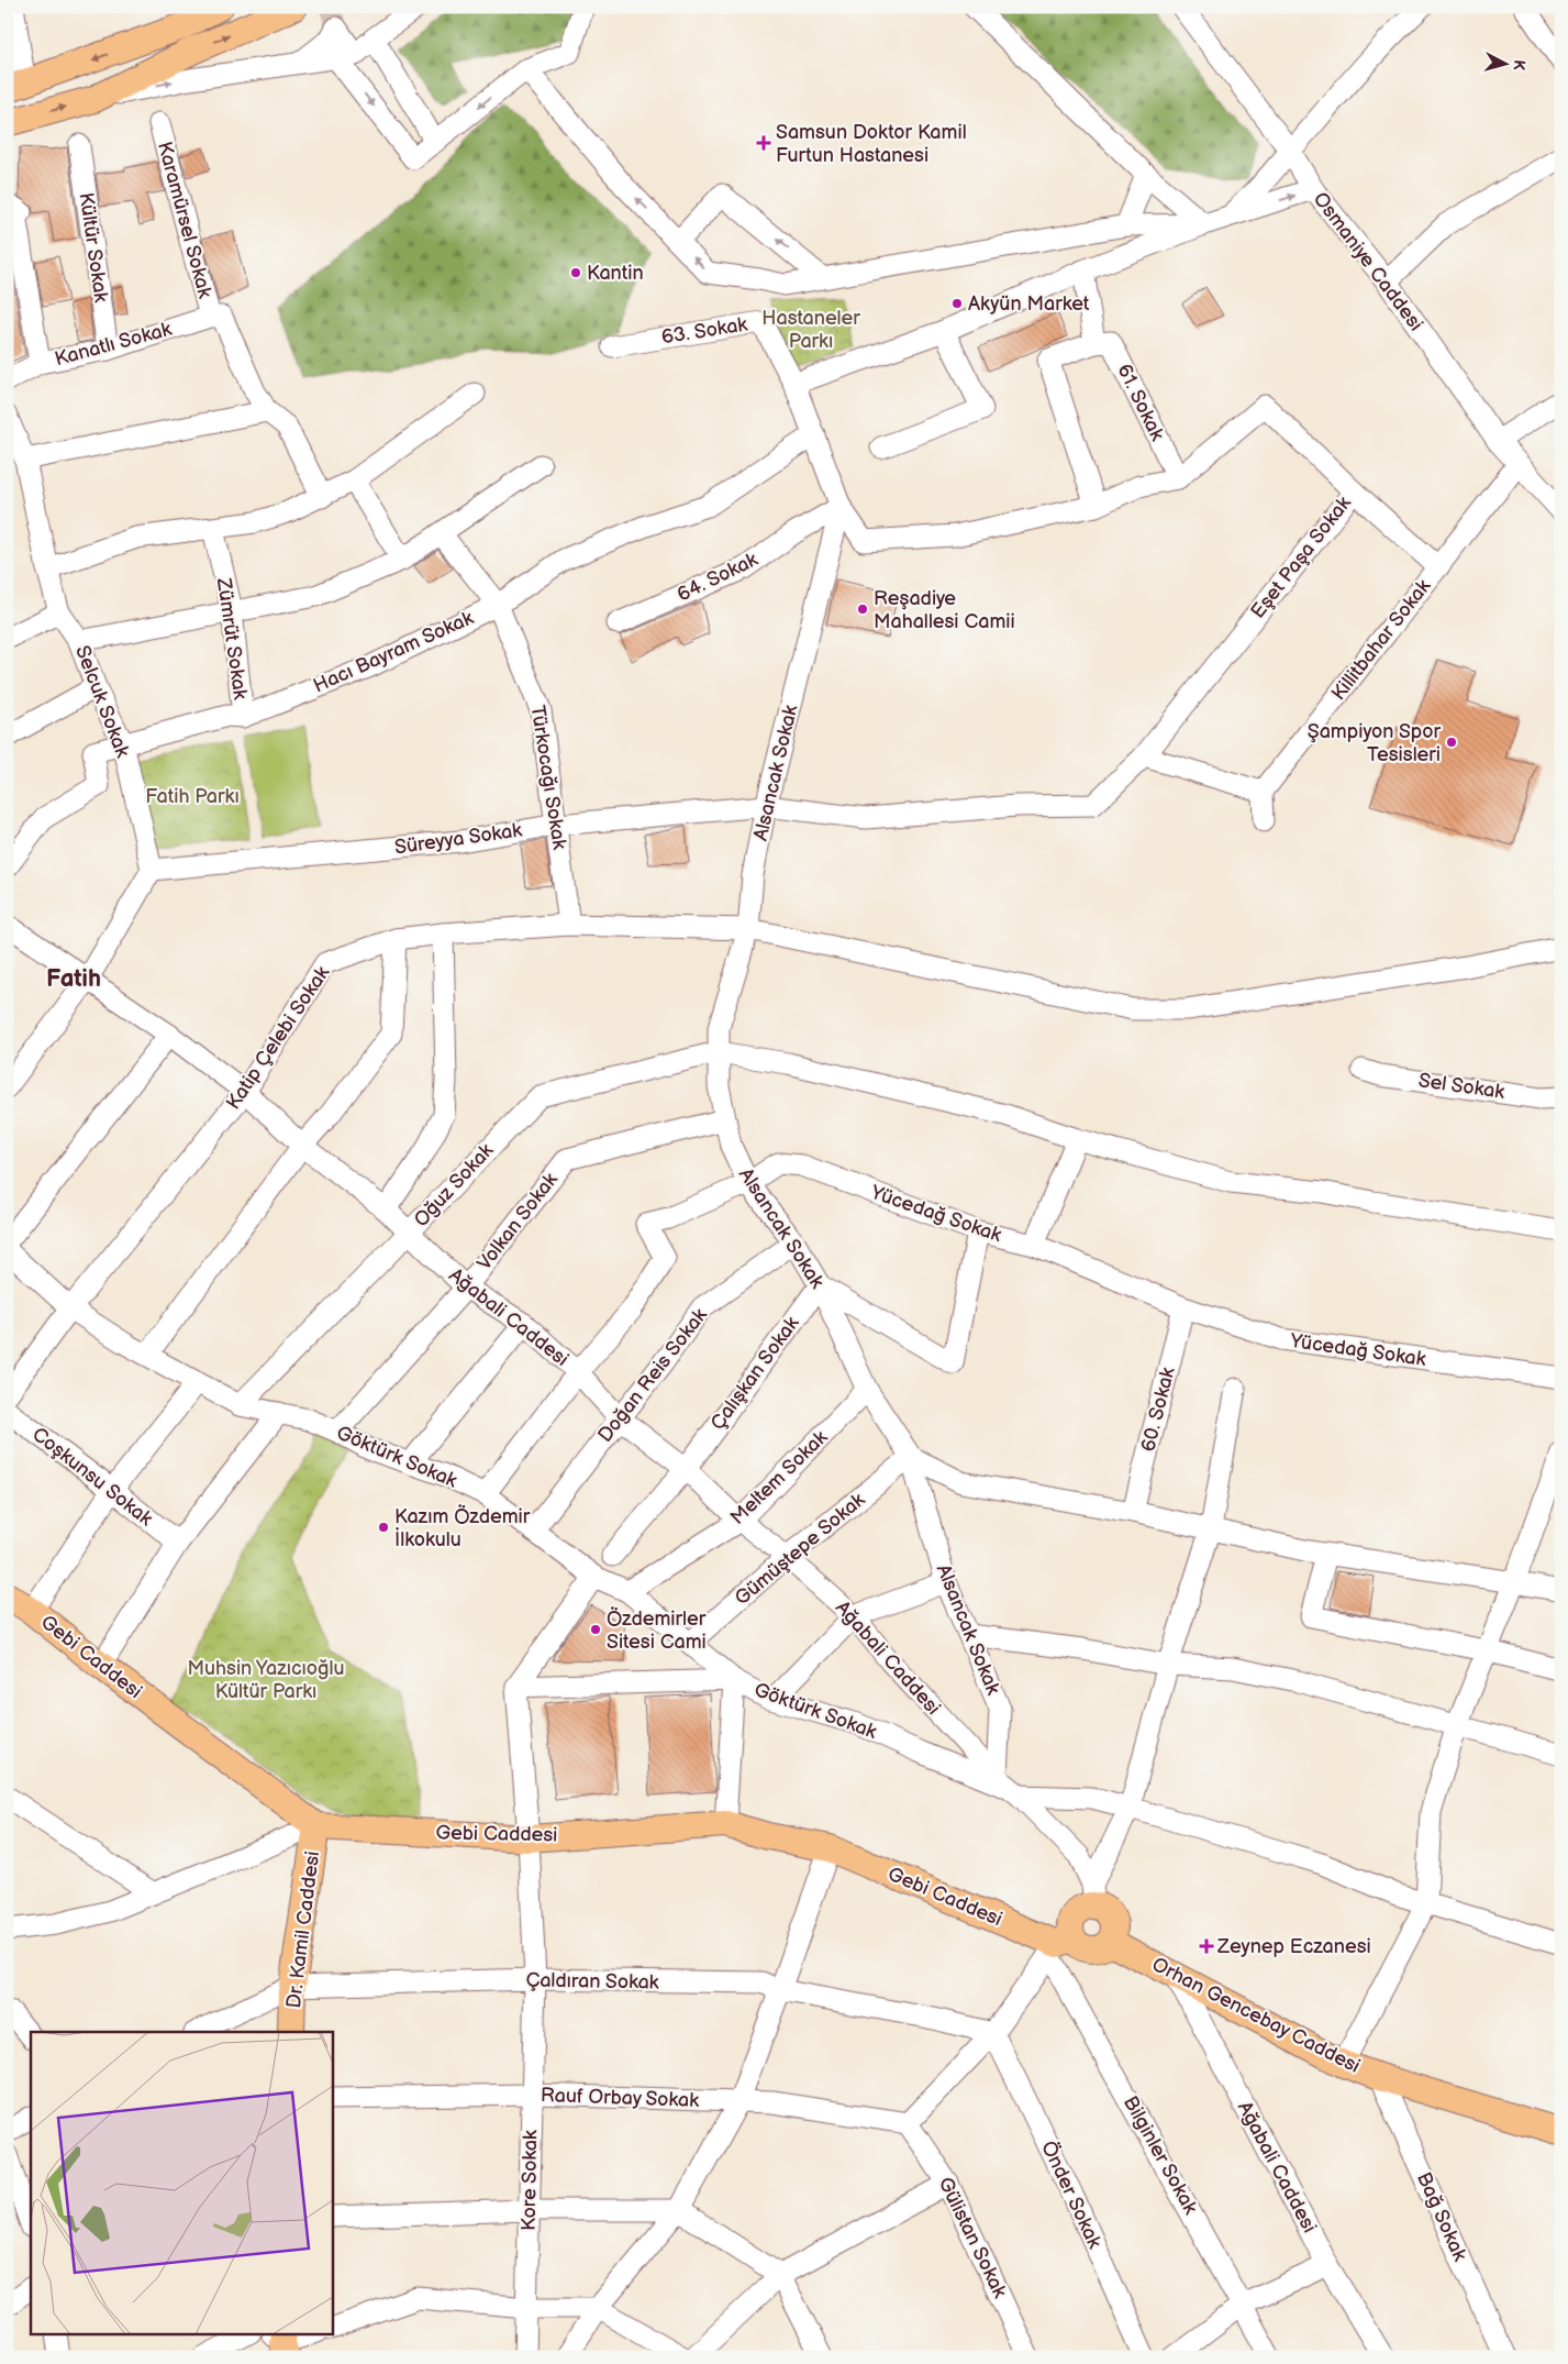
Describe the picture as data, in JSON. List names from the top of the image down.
{
  "streets": {
    "main road": ["Gebi Caddesi", "Dr. Kamil Caddesi", "Orhan Gencebay Caddesi"],
    "street": [
      "Karamürsel Sokak",
      "Kültür Sokak",
      "Osmaniye Caddesi",
      "63. Sokak",
      "Kanatlı Sokak",
      "61. Sokak",
      "Eşet Paşa Sokak",
      "64. Sokak",
      "Zümrüt Sokak",
      "Killitbahar Sokak",
      "Hacı Bayram Sokak",
      "Selcuk Sokak",
      "Alsancak Sokak",
      "Türkocağı Sokak",
      "Süreyya Sokak",
      "Katip Çelebi Sokak",
      "Sel Sokak",
      "Oğuz Sokak",
      "Yücedağ Sokak",
      "Volkan Sokak",
      "Ağabali Caddesi",
      "Çalışkan Sokak",
      "Doğan Reis Sokak",
      "60. Sokak",
      "Göktürk Sokak",
      "Coşkunsu Sokak",
      "Meltem Sokak",
      "Gümüştepe Sokak",
      "Çaldıran Sokak",
      "Rauf Orbay Sokak",
      "Bilginler Sokak",
      "Kore Sokak",
      "Önder Sokak",
      "Bağ Sokak",
      "Gülistan Sokak"
    ]
  },
  "crossings": [
    ["Karamürsel Sokak", "Kanatlı Sokak"],
    ["Kültür Sokak", "Kanatlı Sokak"],
    ["Osmaniye Caddesi", "Killitbahar Sokak"],
    ["61. Sokak", "Eşet Paşa Sokak"],
    ["Eşet Paşa Sokak", "64. Sokak"],
    ["Eşet Paşa Sokak", "Alsancak Sokak"],
    ["Eşet Paşa Sokak", "Süreyya Sokak"],
    ["64. Sokak", "Alsancak Sokak"],
    ["Zümrüt Sokak", "Hacı Bayram Sokak"],
    ["Hacı Bayram Sokak", "Selcuk Sokak"],
    ["Hacı Bayram Sokak", "Türkocağı Sokak"],
    ["Selcuk Sokak", "Süreyya Sokak"],
    ["Alsancak Sokak", "Süreyya Sokak"],
    ["Alsancak Sokak", "Katip Çelebi Sokak"],
    ["Alsancak Sokak", "Oğuz Sokak"],
    ["Alsancak Sokak", "Yücedağ Sokak"],
    ["Alsancak Sokak", "Volkan Sokak"],
    ["Alsancak Sokak", "Ağabali Caddesi"],
    ["Alsancak Sokak", "Çalışkan Sokak"],
    ["Alsancak Sokak", "Doğan Reis Sokak"],
    ["Alsancak Sokak", "Meltem Sokak"],
    ["Alsancak Sokak", "Gümüştepe Sokak"],
    ["Türkocağı Sokak", "Süreyya Sokak"],
    ["Türkocağı Sokak", "Katip Çelebi Sokak"],
    ["Katip Çelebi Sokak", "Ağabali Caddesi"],
    ["Katip Çelebi Sokak", "Göktürk Sokak"],
    ["Oğuz Sokak", "Ağabali Caddesi"],
    ["Oğuz Sokak", "Göktürk Sokak"],
    ["Yücedağ Sokak", "Ağabali Caddesi"],
    ["Yücedağ Sokak", "60. Sokak"],
    ["Yücedağ Sokak", "Göktürk Sokak"],
    ["Volkan Sokak", "Ağabali Caddesi"],
    ["Volkan Sokak", "Göktürk Sokak"],
    ["Ağabali Caddesi", "Çalışkan Sokak"],
    ["Ağabali Caddesi", "Doğan Reis Sokak"],
    ["Ağabali Caddesi", "Meltem Sokak"],
    ["Ağabali Caddesi", "Gümüştepe Sokak"],
    ["Ağabali Caddesi", "Orhan Gencebay Caddesi"],
    ["Doğan Reis Sokak", "Göktürk Sokak"],
    ["Göktürk Sokak", "Meltem Sokak"],
    ["Göktürk Sokak", "Gümüştepe Sokak"],
    ["Gebi Caddesi", "Dr. Kamil Caddesi"],
    ["Gebi Caddesi", "Orhan Gencebay Caddesi"],
    ["Gebi Caddesi", "Bilginler Sokak"],
    ["Gebi Caddesi", "Kore Sokak"],
    ["Dr. Kamil Caddesi", "Çaldıran Sokak"],
    ["Çaldıran Sokak", "Kore Sokak"],
    ["Çaldıran Sokak", "Önder Sokak"],
    ["Orhan Gencebay Caddesi", "Bağ Sokak"],
    ["Rauf Orbay Sokak", "Kore Sokak"],
    ["Rauf Orbay Sokak", "Gülistan Sokak"]
  ],
  "districts": ["Fatih"],
  "parks": ["Hastaneler Parkı", "Fatih Parkı", "Muhsin Yazıcıoğlu Kültür Parkı"],
  "places": {
    "health": ["Samsun Doktor Kamil Furtun Hastanesi", "Zeynep Eczanesi"],
    "other": [
      "Kantin",
      "Akyün Market",
      "Reşadiye Mahallesi Camii",
      "Şampiyon Spor Tesisleri",
      "Kazım Özdemir İlkokulu",
      "Özdemirler Sitesi Cami"
    ]
  },
  "north": "right"
}
